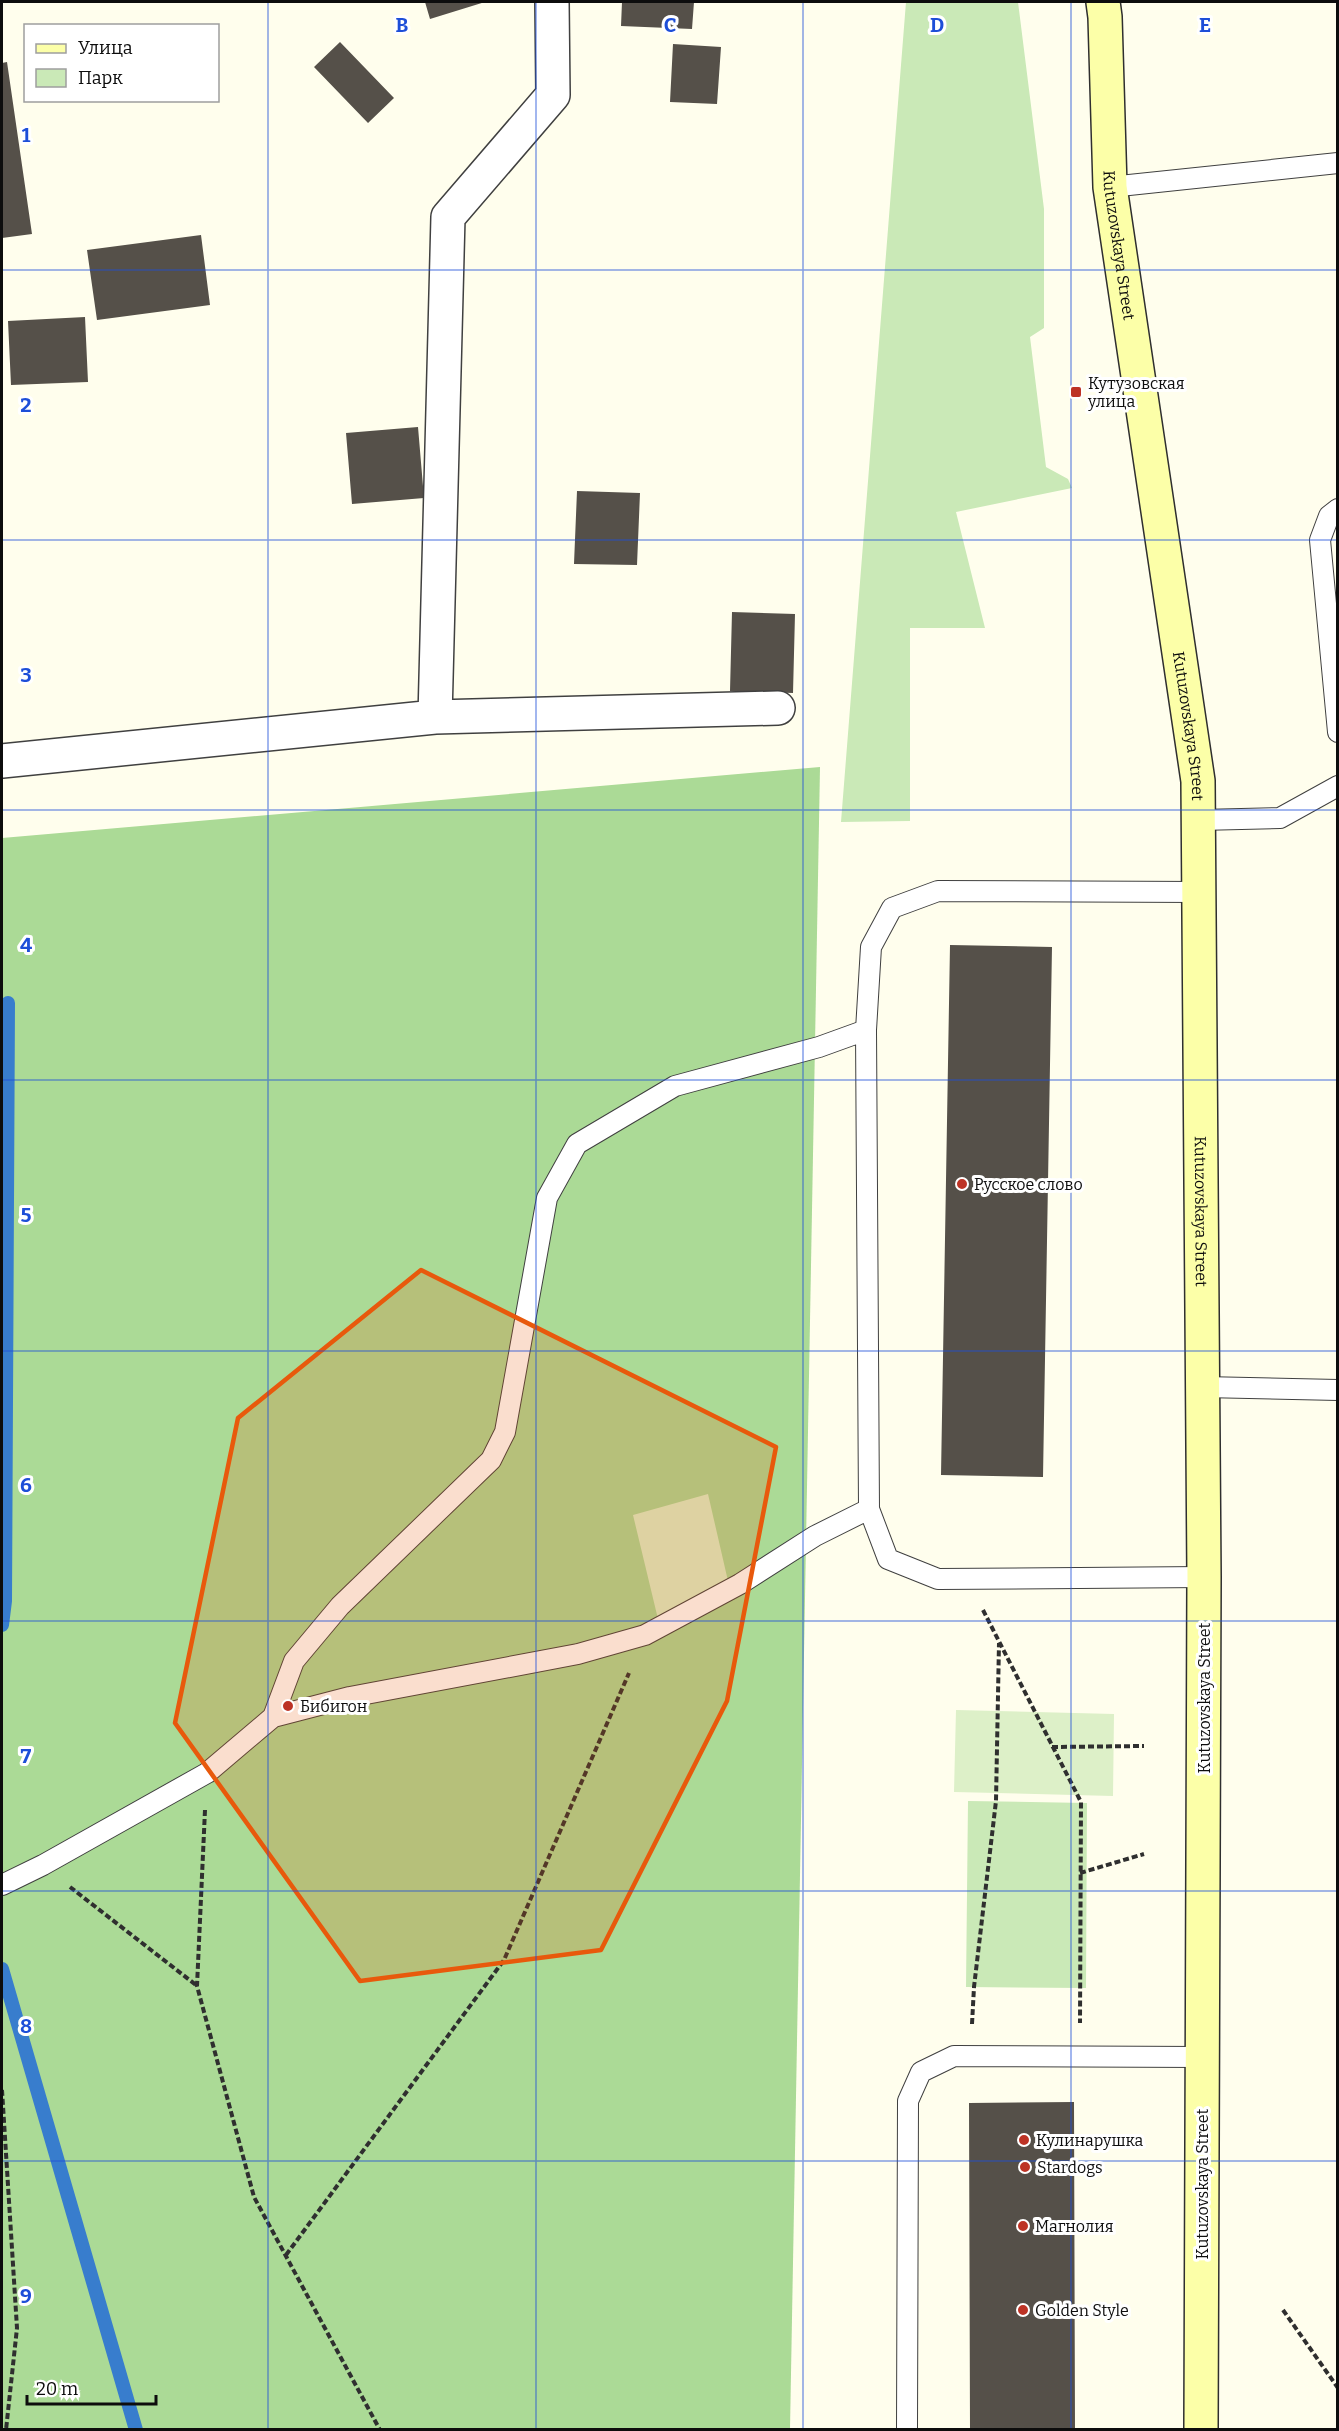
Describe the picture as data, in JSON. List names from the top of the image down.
{
  "streets": {
    "street": ["Kutuzovskaya Street"]
  },
  "places": {
    "transit": ["Кутузовская улица"],
    "other": [
      "Русское слово",
      "Бибигон",
      "Кулинарушка",
      "Stardogs",
      "Магнолия",
      "Golden Style"
    ]
  },
  "legend": ["Улица", "Парк"],
  "scale_bar": "20 m",
  "grid": {
    "columns": [
      "B",
      "C",
      "D",
      "E"
    ],
    "rows": [
      "1",
      "2",
      "3",
      "4",
      "5",
      "6",
      "7",
      "8",
      "9"
    ]
  }
}
